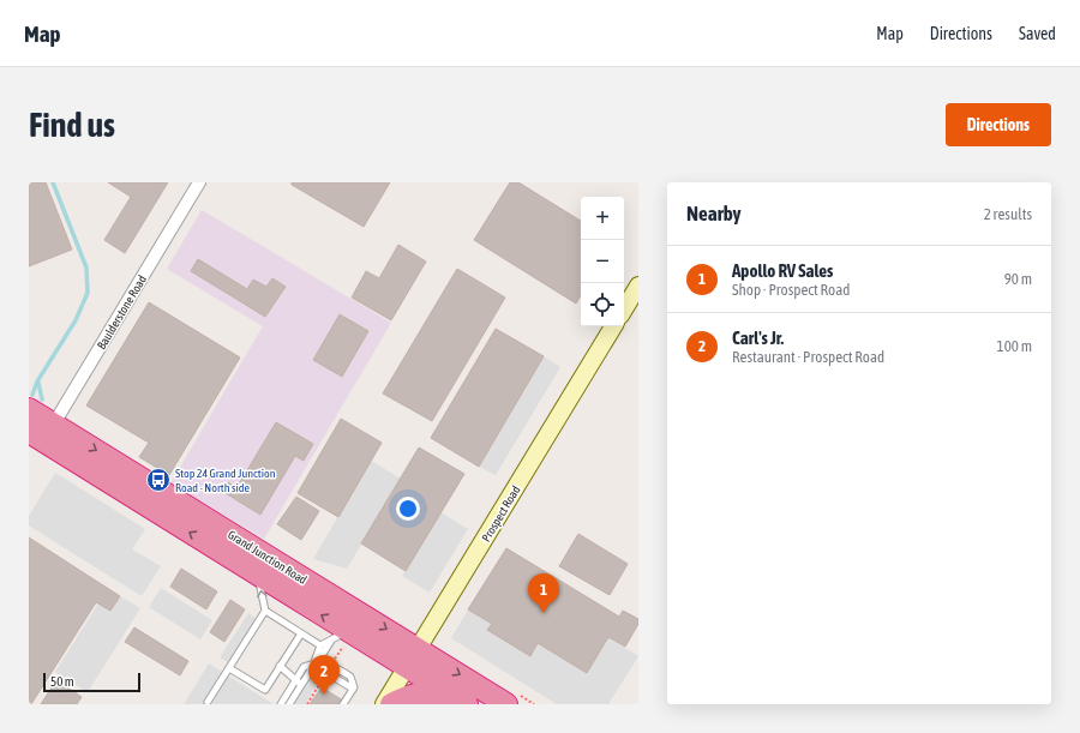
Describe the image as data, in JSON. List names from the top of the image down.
{
  "streets": {
    "highway": ["Grand Junction Road"],
    "street": ["Baulderstone Road", "Prospect Road"]
  },
  "crossings": [
    ["Baulderstone Road", "Grand Junction Road"],
    ["Prospect Road", "Grand Junction Road"]
  ],
  "places": {
    "bus stop": ["Stop 24 Grand Junction Road - North side"]
  },
  "scale_bar": "50 m",
  "page": {
    "header": "Map",
    "nav": ["Map", "Directions", "Saved"],
    "buttons": "Directions",
    "title": "Find us",
    "heading": ["Nearby", "2 results"],
    "map_buttons": ["+", "−"],
    "list": [
      {
        "mark": "1",
        "name": "Apollo RV Sales",
        "note": "Shop · Prospect Road",
        "value": "90 m"
      },
      {
        "mark": "2",
        "name": "Carl's Jr.",
        "note": "Restaurant · Prospect Road",
        "value": "100 m"
      }
    ],
    "pins": ["1", "2"],
    "scale": "50 m"
  }
}
